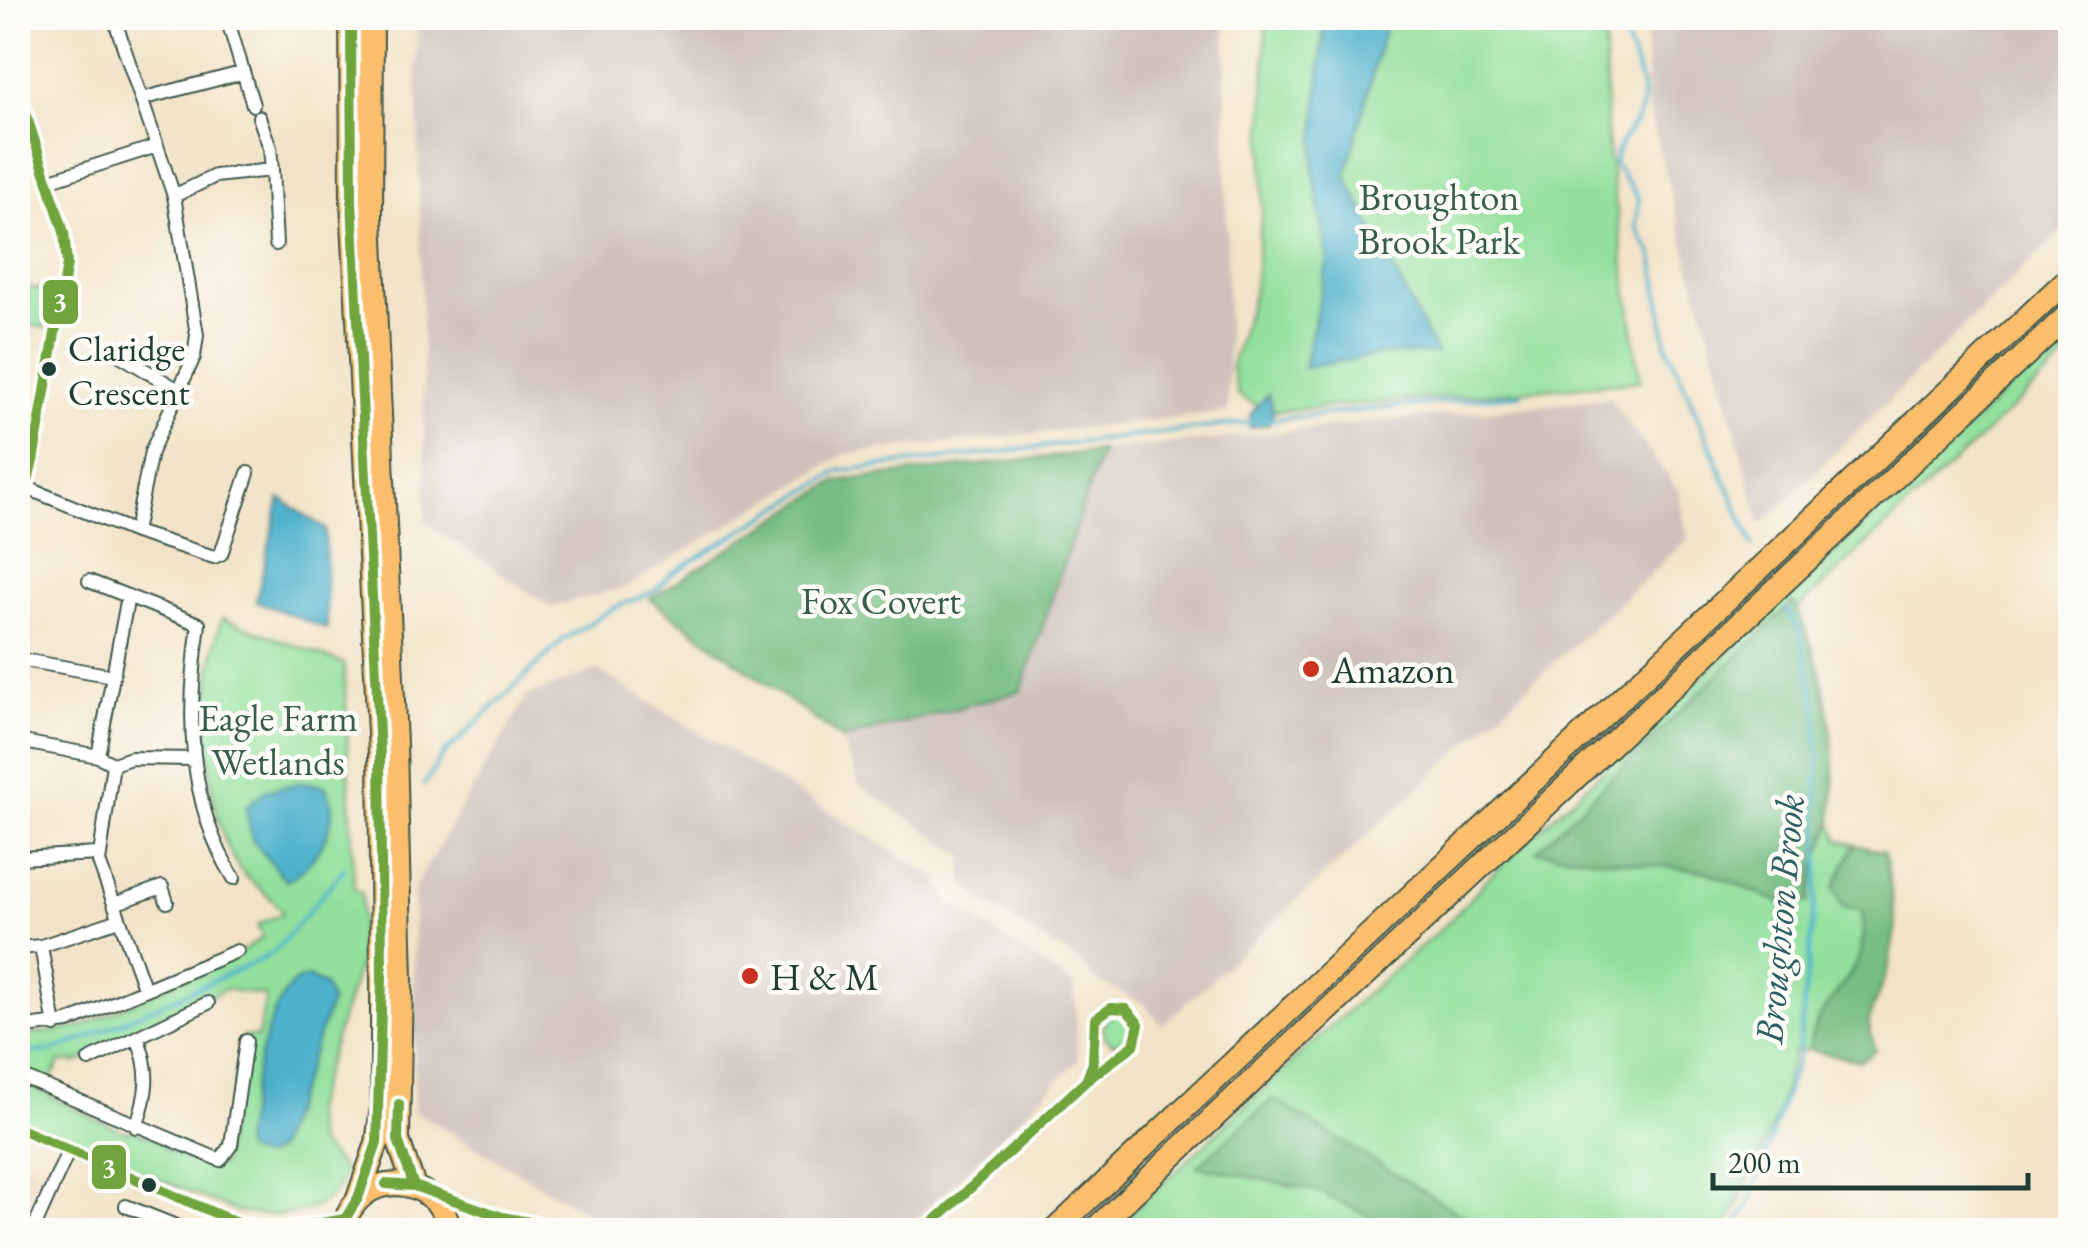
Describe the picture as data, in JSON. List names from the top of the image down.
{
  "water": ["Broughton Brook"],
  "parks": ["Broughton Brook Park", "Fox Covert", "Eagle Farm Wetlands"],
  "places": ["Claridge Crescent", "Amazon", "H & M"],
  "lines": ["transit line 3"],
  "scale_bar": "200 m"
}
